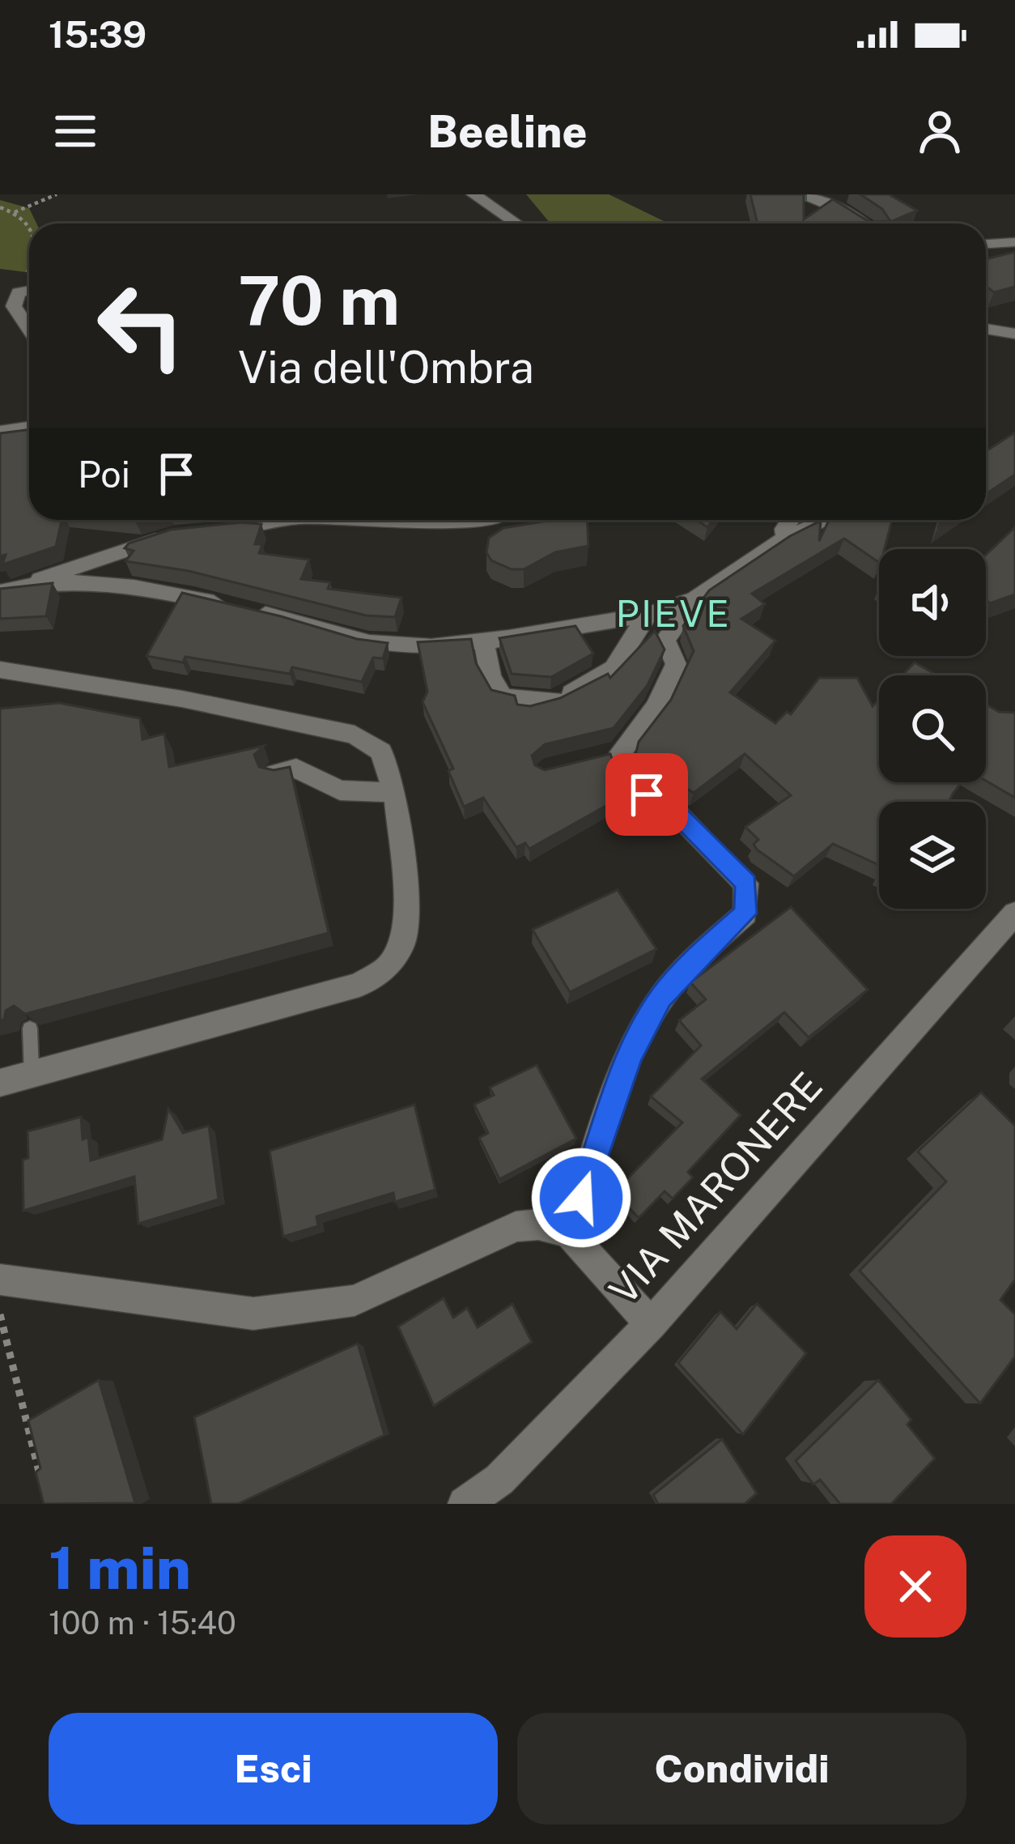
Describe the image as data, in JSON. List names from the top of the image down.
{
  "streets": {
    "street": ["VIA MARONERE"]
  },
  "districts": ["PIEVE"],
  "page": {
    "status": "15:39",
    "header": "Beeline",
    "turn": ["70 m", "Via dell'Ombra"],
    "then": "Poi",
    "heading": ["1 min", "100 m · 15:40"],
    "buttons": ["Esci", "Condividi"]
  }
}
